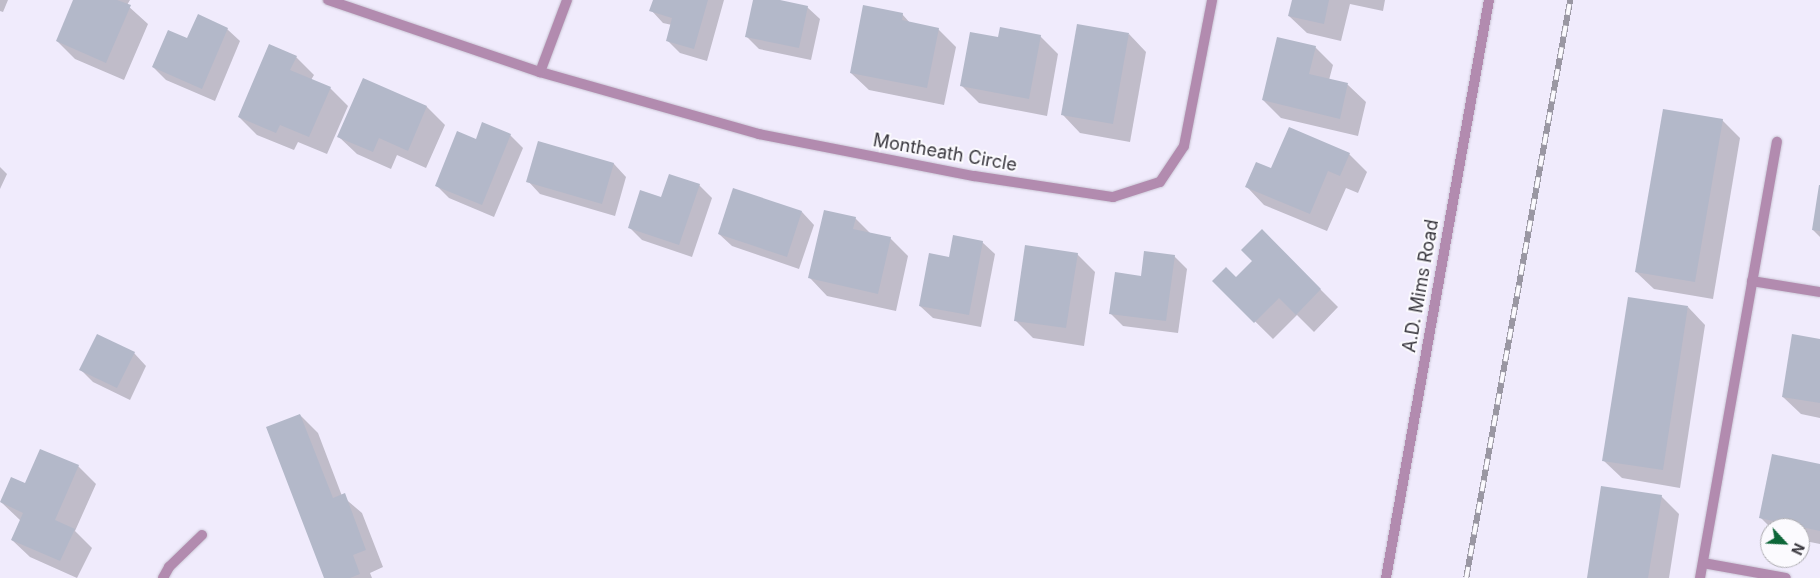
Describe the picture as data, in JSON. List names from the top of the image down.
{
  "streets": {
    "street": ["Montheath Circle", "A.D. Mims Road"]
  },
  "north": "bottom right"
}
